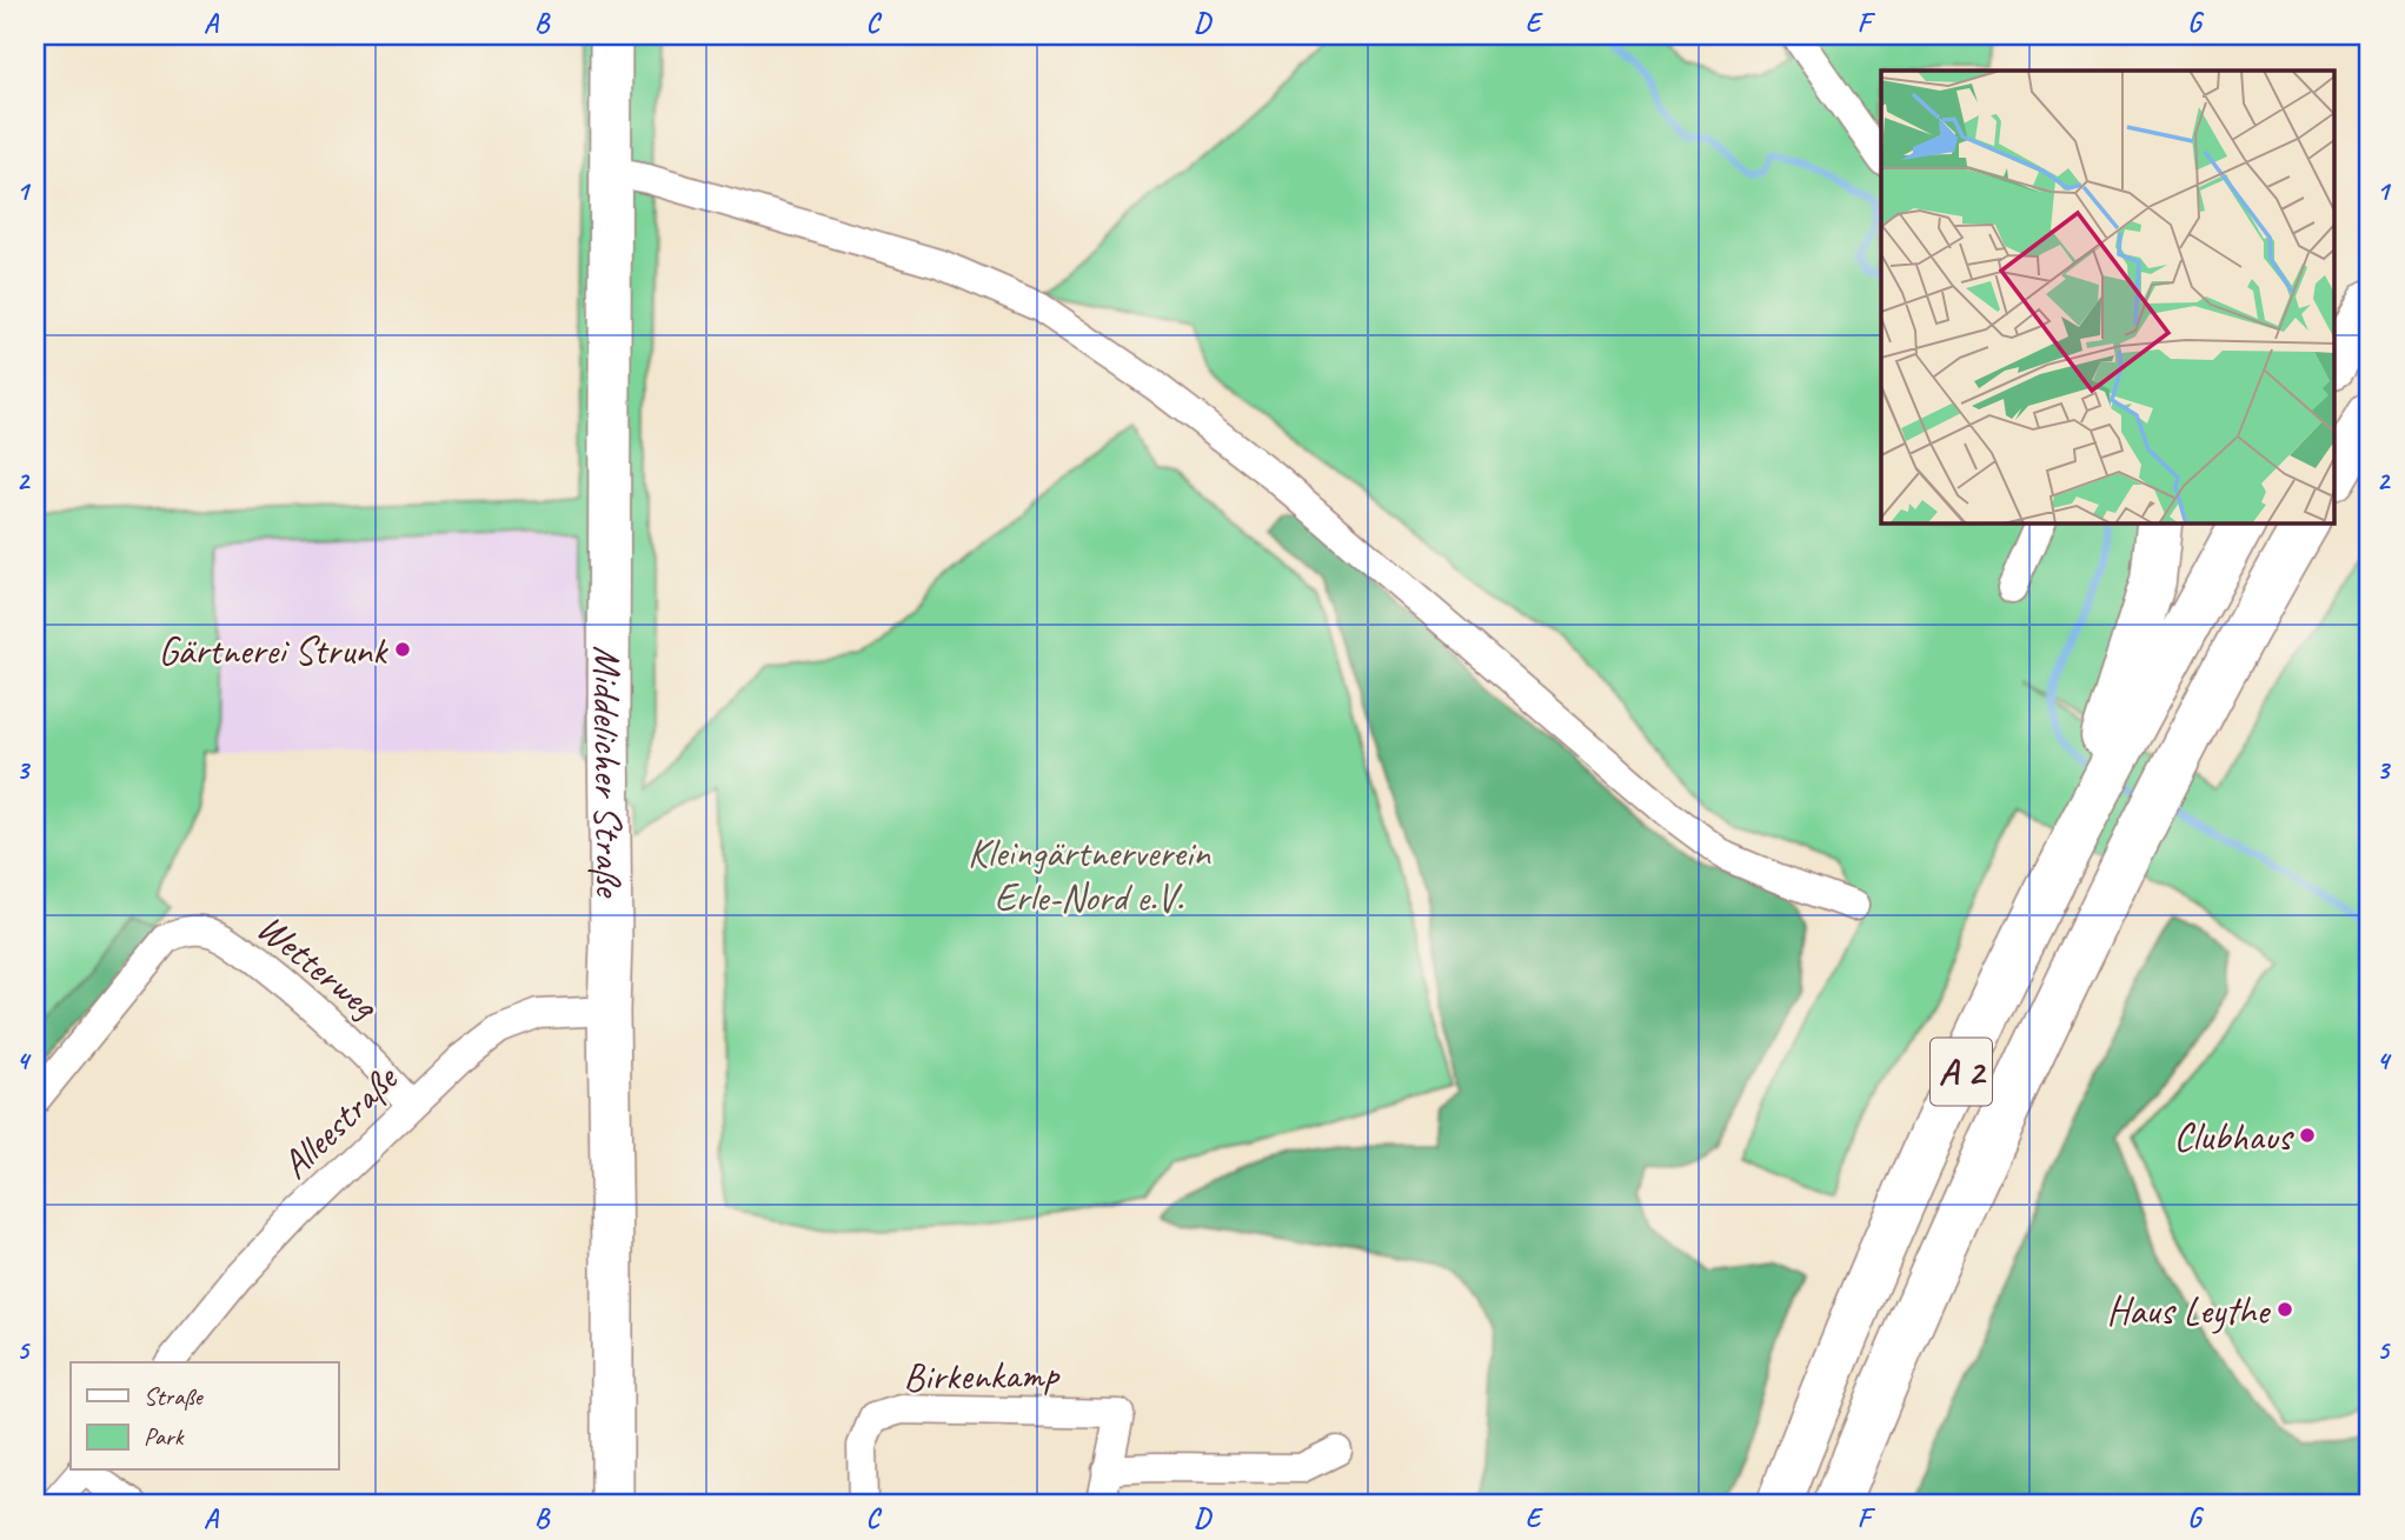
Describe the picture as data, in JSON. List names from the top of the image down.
{
  "streets": {
    "highway": ["A 2"],
    "street": [
      "Middelicher Straße",
      "Wetterweg",
      "Alleestraße",
      "Birkenkamp"
    ]
  },
  "crossings": [
    ["Middelicher Straße", "Alleestraße"],
    ["Wetterweg", "Alleestraße"]
  ],
  "parks": ["Kleingärtnerverein Erle-Nord e.V."],
  "places": ["Gärtnerei Strunk", "Clubhaus", "Haus Leythe"],
  "legend": ["Straße", "Park"],
  "grid": {
    "columns": [
      "A",
      "B",
      "C",
      "D",
      "E",
      "F",
      "G"
    ],
    "rows": [
      "1",
      "2",
      "3",
      "4",
      "5"
    ]
  }
}
